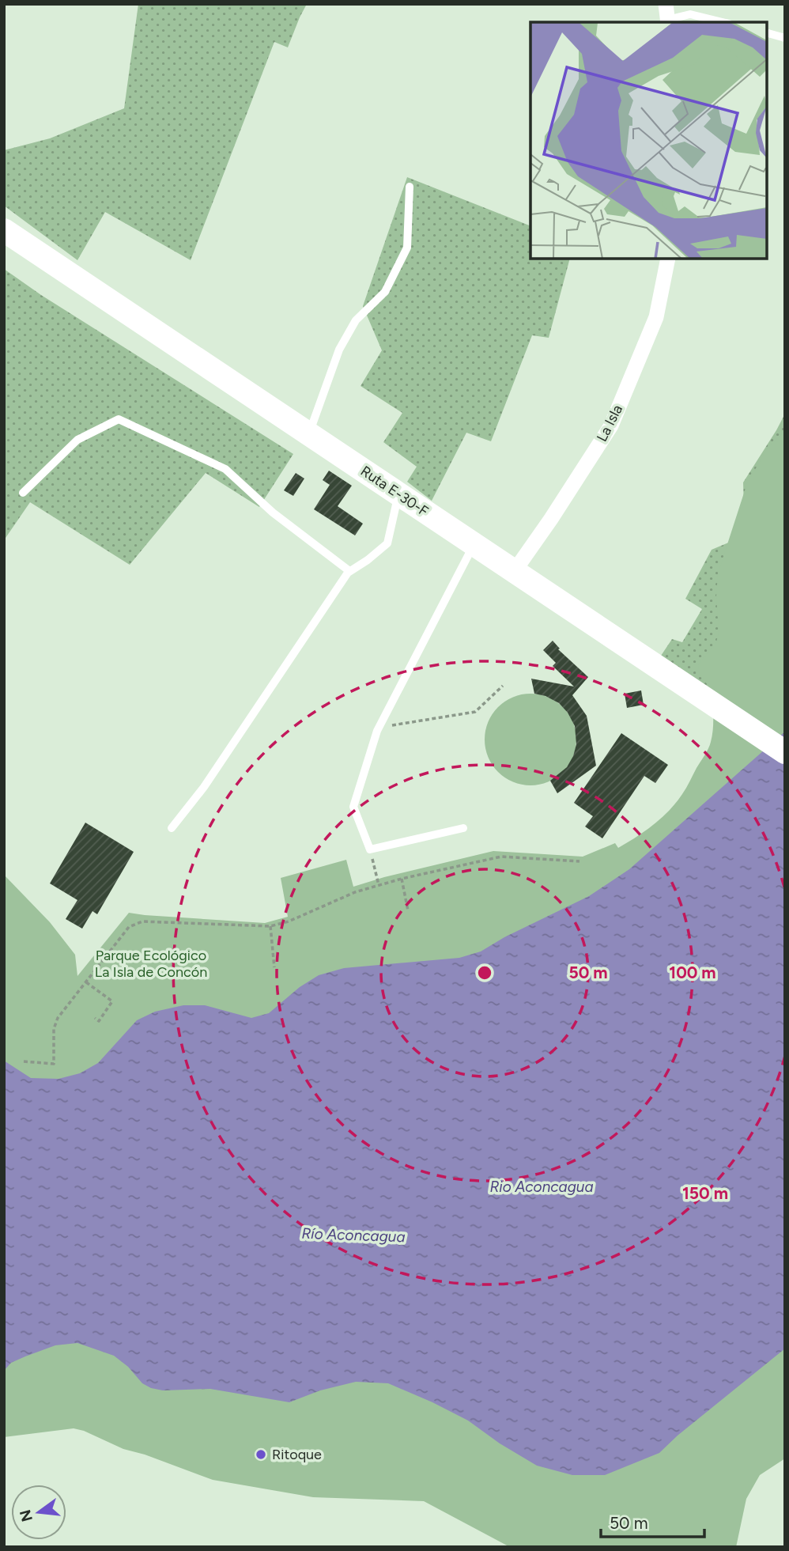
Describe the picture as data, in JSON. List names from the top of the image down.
{
  "streets": {
    "main road": ["Ruta E-30-F"],
    "street": ["La Isla"]
  },
  "crossings": [
    ["La Isla", "Ruta E-30-F"]
  ],
  "water": ["Rio Aconcagua", "Río Aconcagua"],
  "parks": ["Parque Ecológico La Isla de Concón"],
  "places": ["Ritoque"],
  "scale_bar": "50 m",
  "north": "left",
  "rings": ["50 m", "100 m", "150 m"]
}
